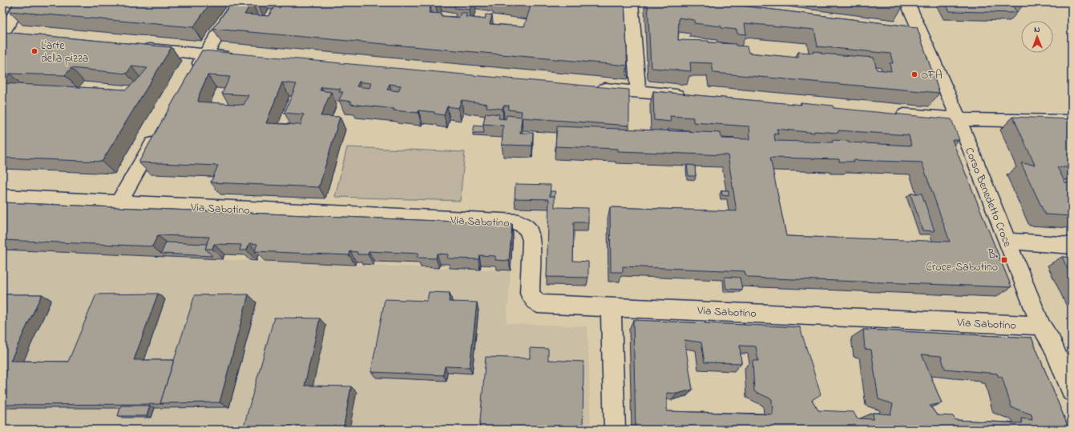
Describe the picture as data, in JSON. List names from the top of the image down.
{
  "streets": {
    "street": ["Corso Benedetto Croce", "Via Sabotino"]
  },
  "crossings": [
    ["Corso Benedetto Croce", "Via Sabotino"]
  ],
  "places": {
    "other": ["L'arte della pizza", "OFA"],
    "transit": ["B. Croce-Sabotino"]
  },
  "north": "top"
}
